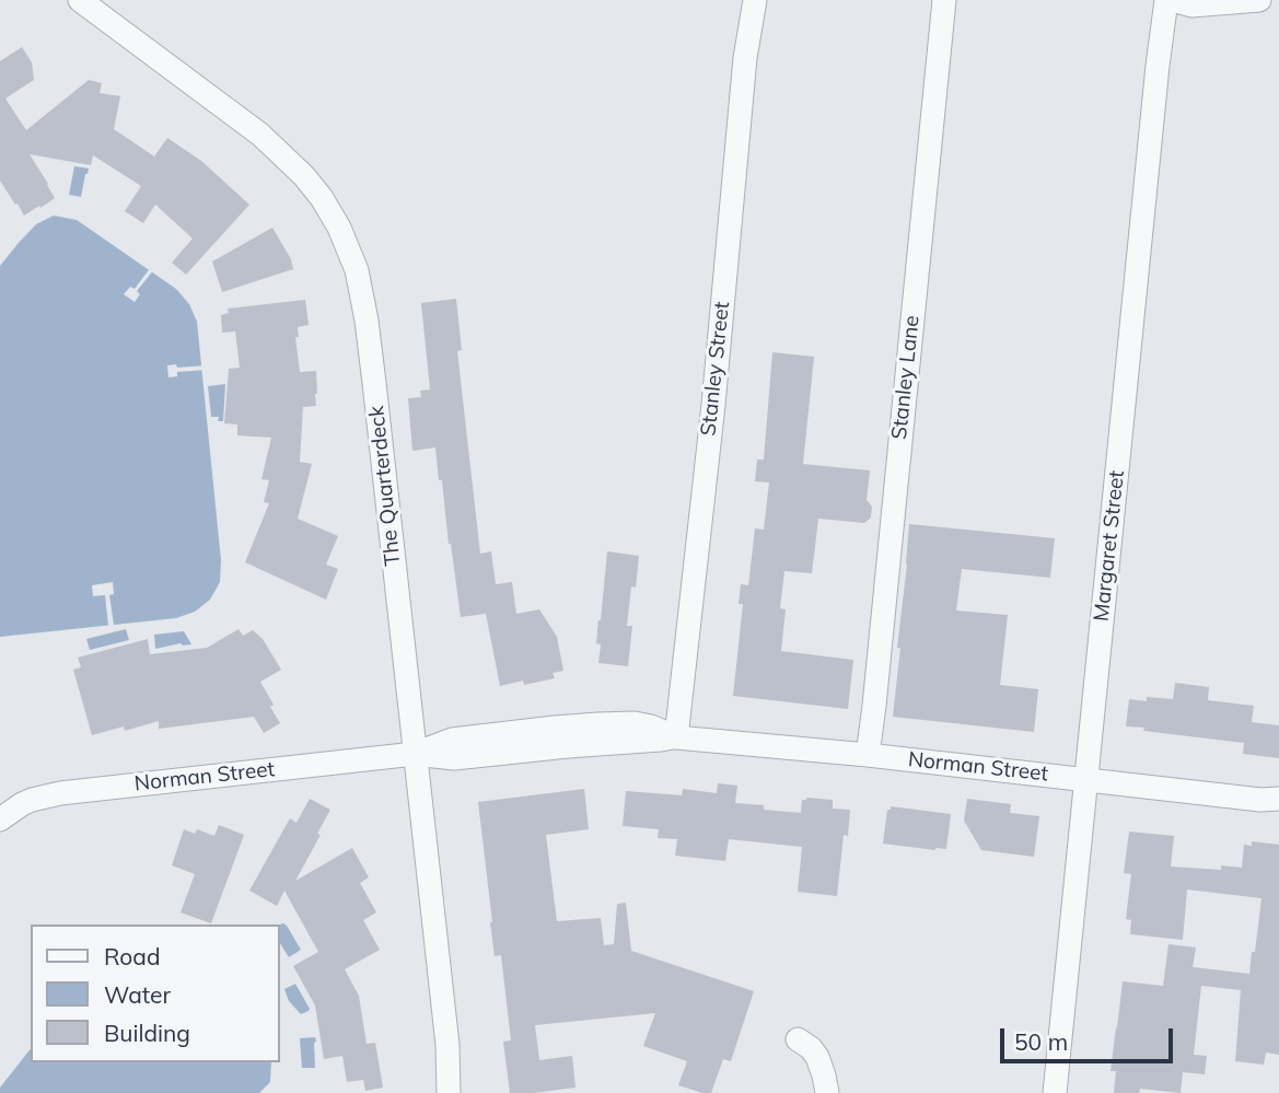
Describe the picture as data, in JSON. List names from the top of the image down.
{
  "streets": {
    "street": [
      "Stanley Street",
      "Stanley Lane",
      "The Quarterdeck",
      "Margaret Street",
      "Norman Street"
    ]
  },
  "crossings": [
    ["Stanley Street", "Norman Street"],
    ["Stanley Lane", "Norman Street"],
    ["The Quarterdeck", "Norman Street"],
    ["Margaret Street", "Norman Street"]
  ],
  "legend": ["Road", "Water", "Building"],
  "scale_bar": "50 m"
}
